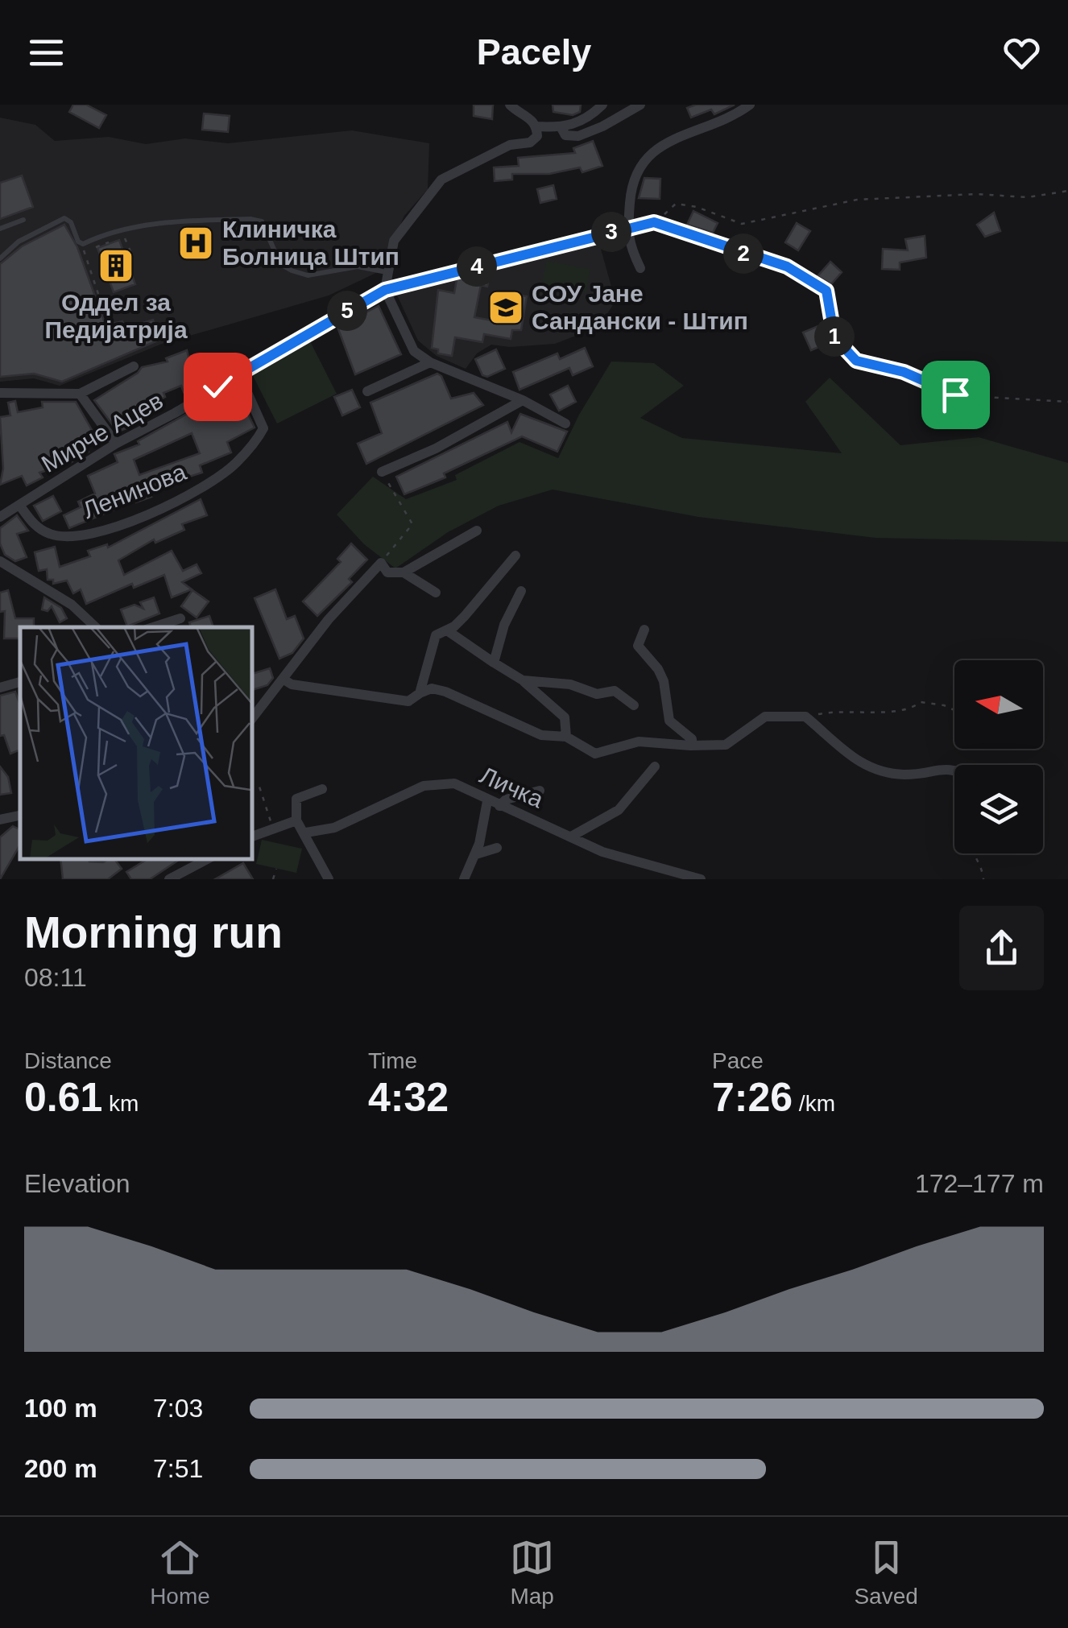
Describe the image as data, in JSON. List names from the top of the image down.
{
  "streets": {
    "street": ["Мирче Ацев", "Ленинова", "Личка"]
  },
  "crossings": [
    ["Мирче Ацев", "Ленинова"]
  ],
  "places": {
    "hospital": ["Клиничка Болница Штип"],
    "building": ["Оддел за Педијатрија"],
    "school or university": ["СОУ Јане Сандански - Штип"]
  },
  "north": "left",
  "page": {
    "header": "Pacely",
    "pins": [
      "3",
      "2",
      "4",
      "5",
      "1"
    ],
    "heading": ["Morning run", "08:11"],
    "stats": [
      ["Distance", "0.61 km"],
      ["Time", "4:32"],
      ["Pace", "7:26 /km"]
    ],
    "chart": ["Elevation", "172–177 m"],
    "list": [
      {
        "name": "100 m",
        "note": "7:03"
      },
      {
        "name": "200 m",
        "note": "7:51"
      }
    ],
    "tabs": ["Home", "Map", "Saved"]
  }
}
